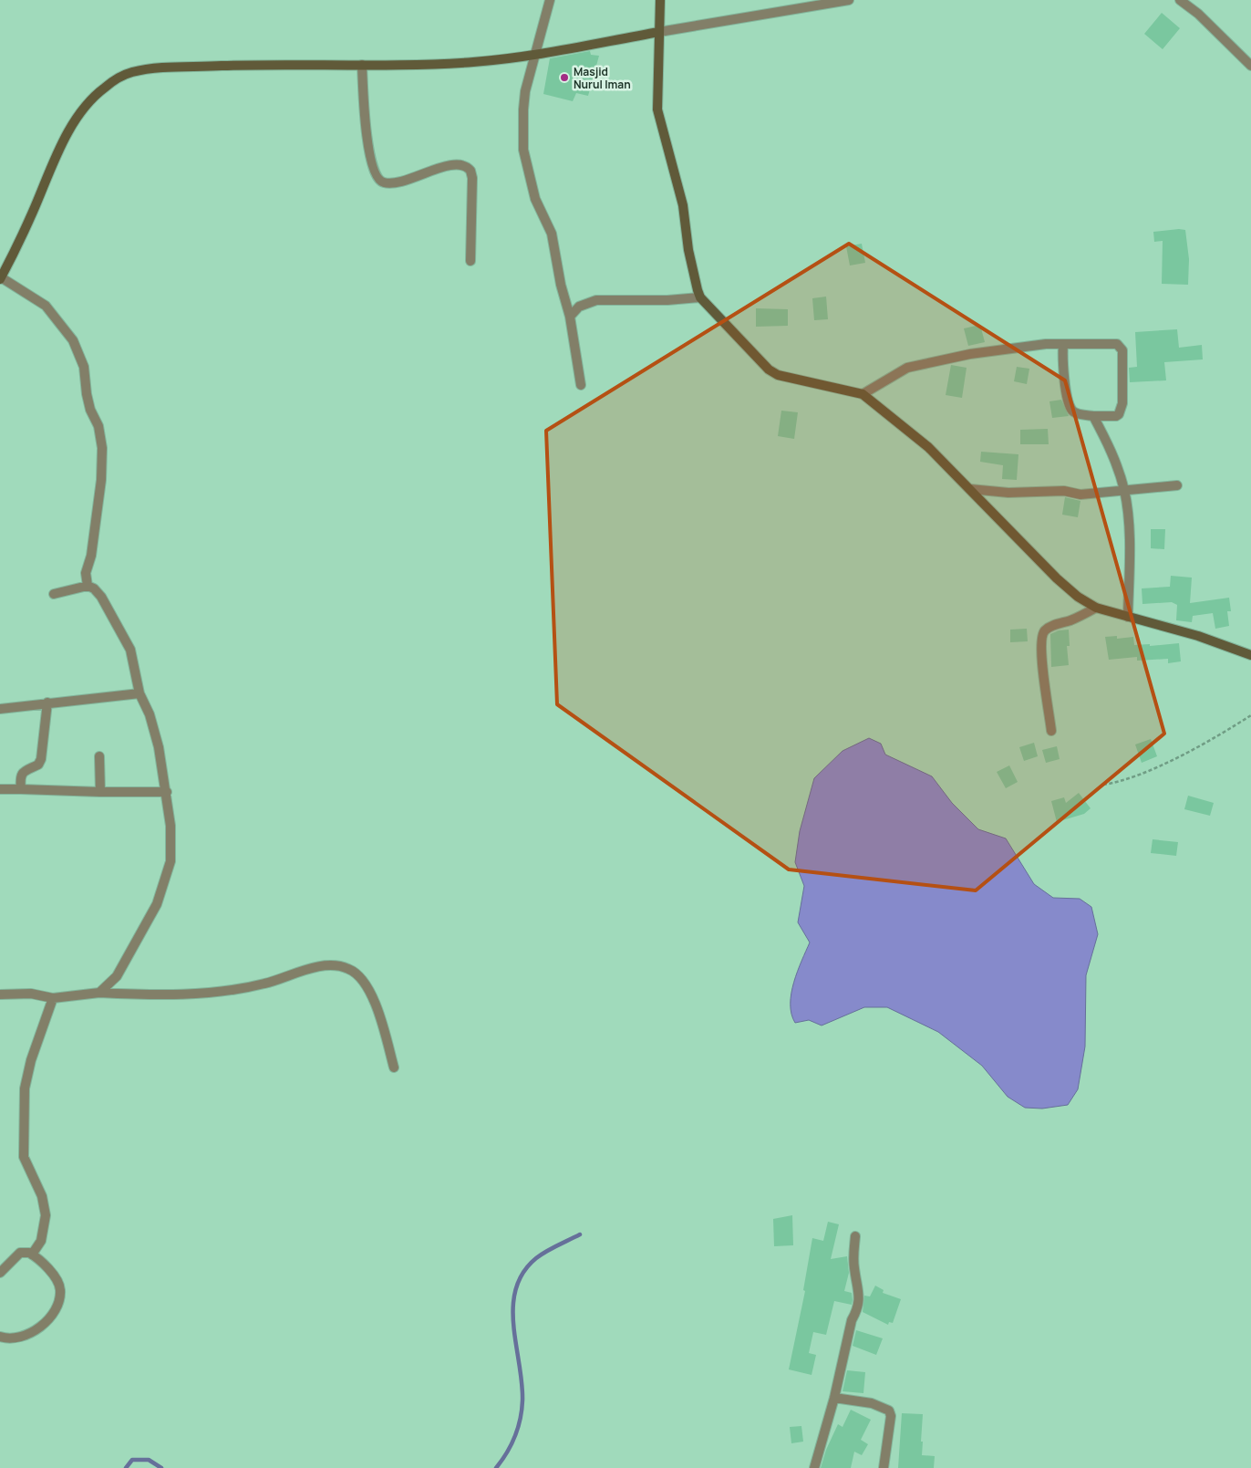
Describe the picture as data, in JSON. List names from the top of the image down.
{
  "places": ["Masjid Nurul Iman"]
}
